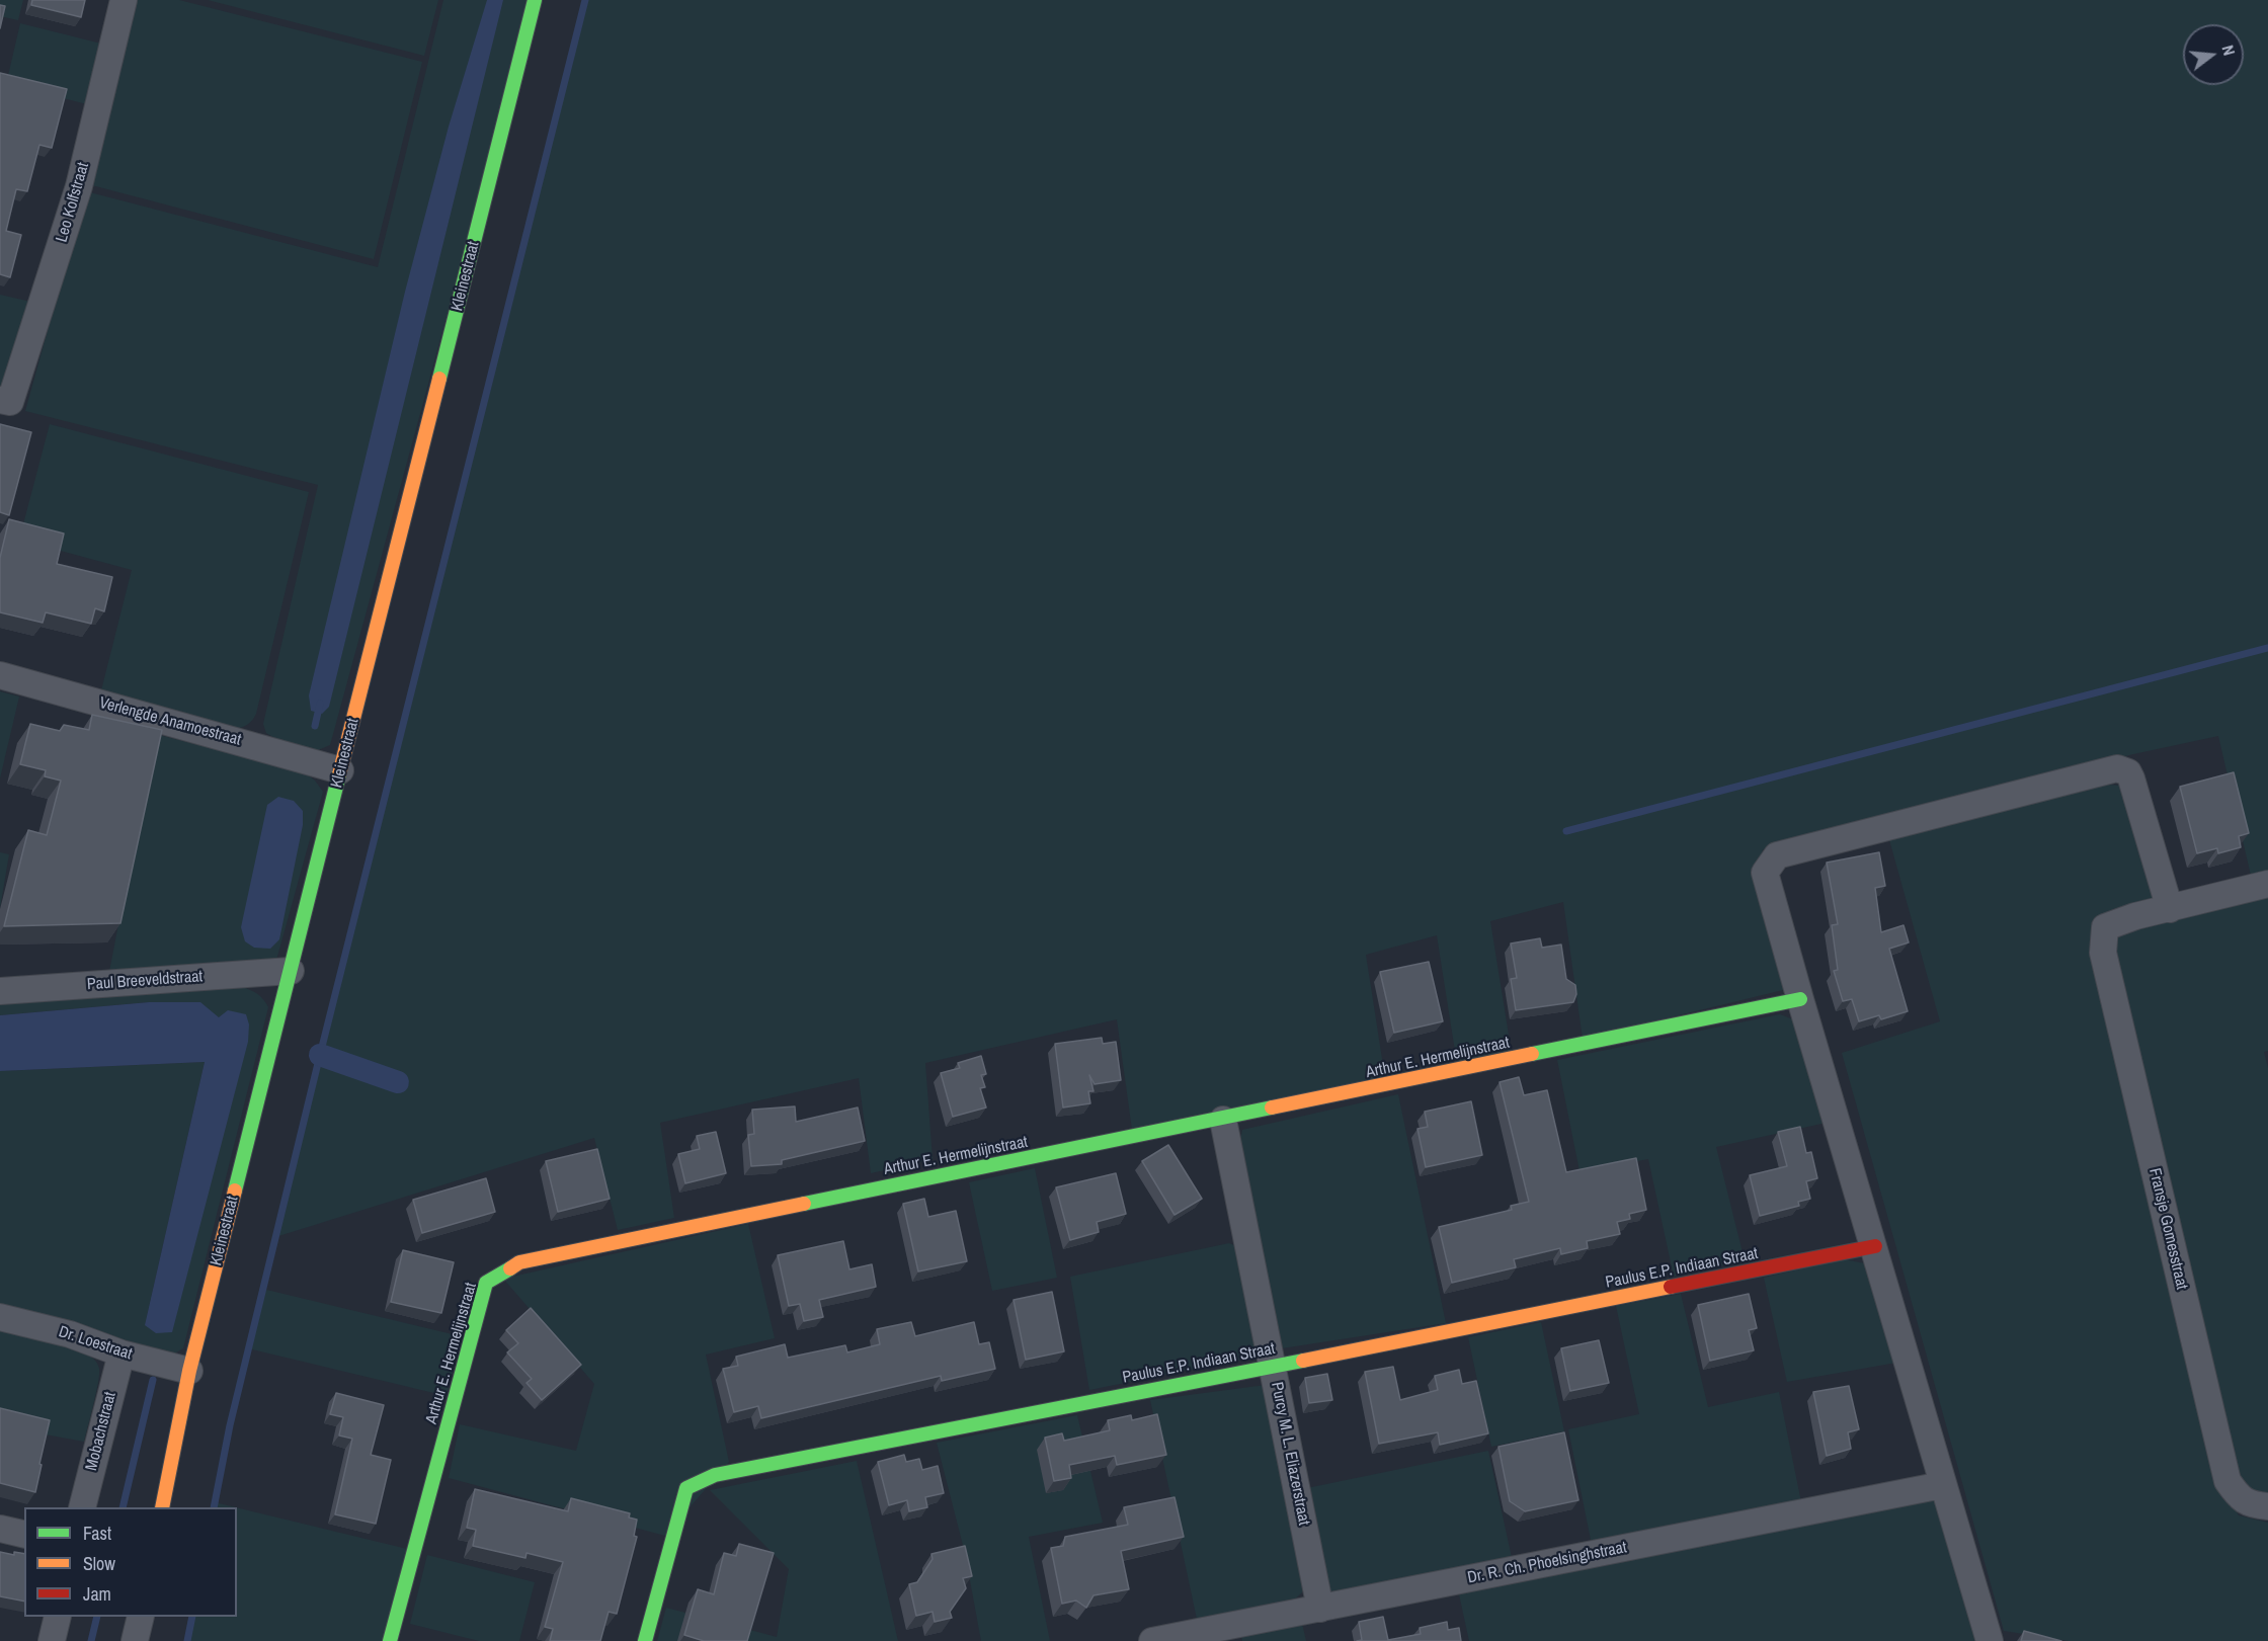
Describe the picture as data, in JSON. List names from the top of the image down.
{
  "streets": {
    "street": [
      "Leo Kolfstraat",
      "Kleinestraat",
      "Verlengde Anamoestraat",
      "Paul Breeveldstraat",
      "Arthur E. Hermelijnstraat",
      "Fransje Gomesstraat",
      "Paulus E.P. Indiaan Straat",
      "Dr. Loestraat",
      "Mobachstraat",
      "Purcy M. L. Eliazerstraat",
      "Dr. R. Ch. Phoelsinghstraat"
    ]
  },
  "crossings": [
    ["Kleinestraat", "Verlengde Anamoestraat"],
    ["Kleinestraat", "Paul Breeveldstraat"],
    ["Kleinestraat", "Dr. Loestraat"],
    ["Arthur E. Hermelijnstraat", "Purcy M. L. Eliazerstraat"],
    ["Paulus E.P. Indiaan Straat", "Purcy M. L. Eliazerstraat"],
    ["Dr. Loestraat", "Mobachstraat"],
    ["Purcy M. L. Eliazerstraat", "Dr. R. Ch. Phoelsinghstraat"]
  ],
  "legend": ["Fast", "Slow", "Jam"],
  "north": "right"
}
